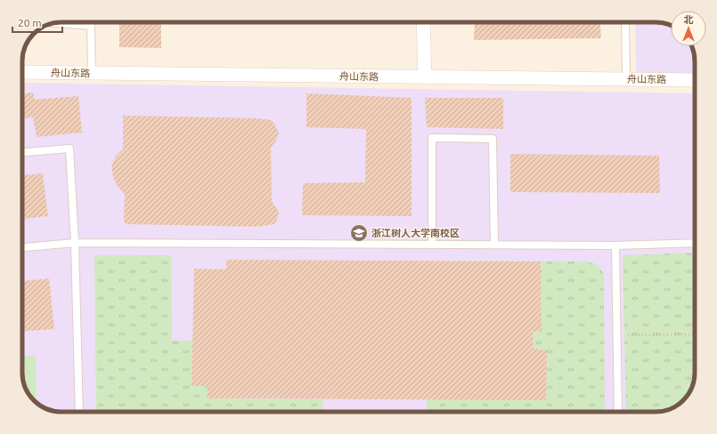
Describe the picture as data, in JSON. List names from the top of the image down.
{
  "streets": {
    "street": ["舟山东路"]
  },
  "places": {
    "school or university": ["浙江树人大学南校区"]
  },
  "scale_bar": "20 m",
  "north": "top"
}
